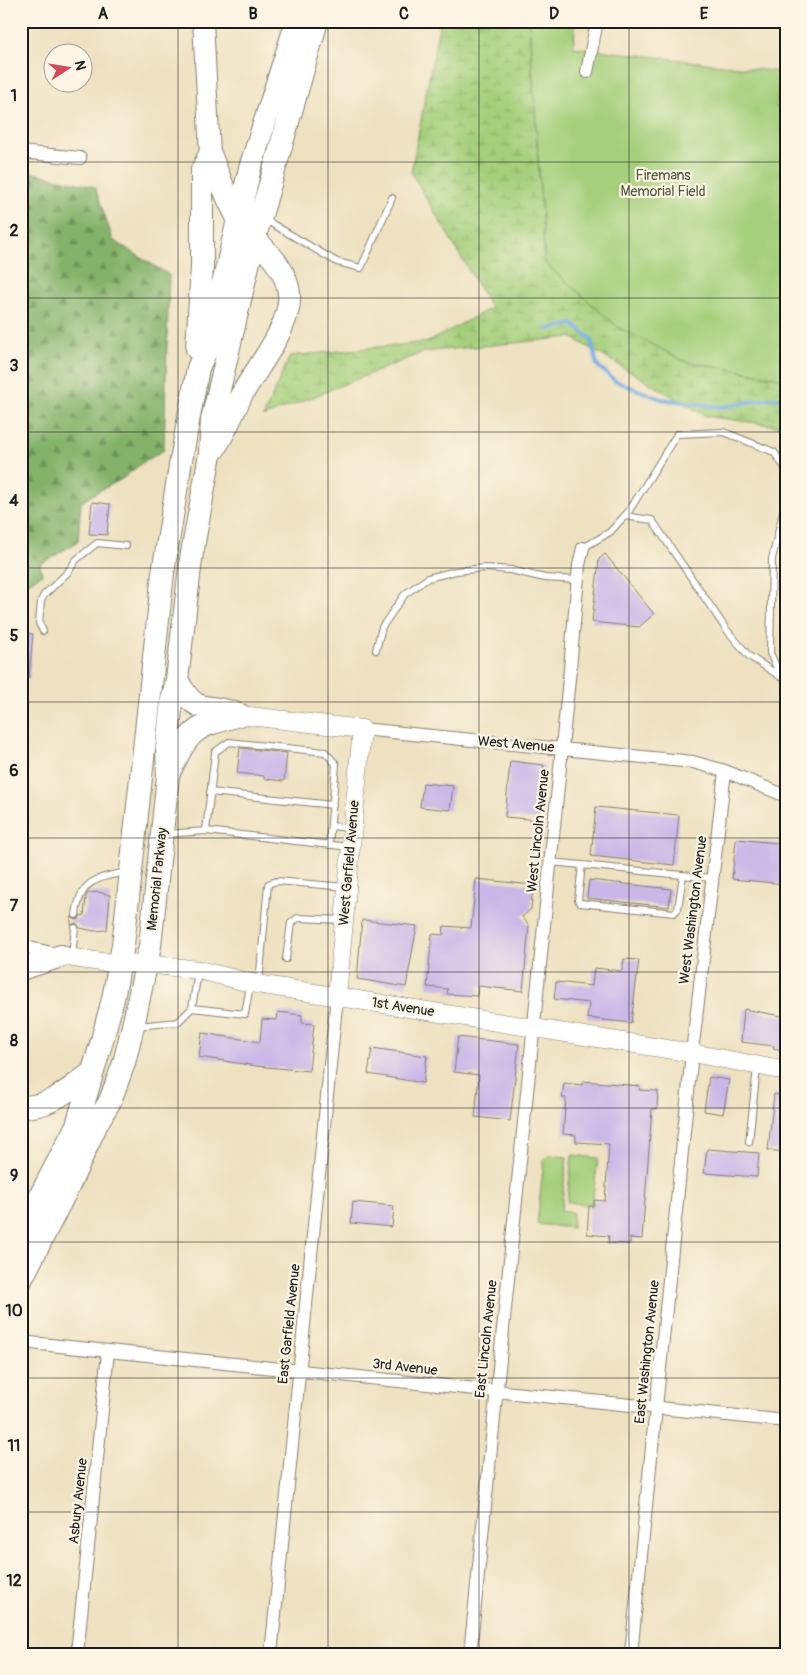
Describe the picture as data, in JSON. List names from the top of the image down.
{
  "streets": {
    "highway": ["Memorial Parkway"],
    "street": [
      "West Avenue",
      "West Lincoln Avenue",
      "West Garfield Avenue",
      "West Washington Avenue",
      "1st Avenue",
      "East Garfield Avenue",
      "East Lincoln Avenue",
      "East Washington Avenue",
      "3rd Avenue",
      "Asbury Avenue"
    ]
  },
  "crossings": [
    ["West Avenue", "West Lincoln Avenue"],
    ["West Avenue", "West Garfield Avenue"],
    ["West Avenue", "West Washington Avenue"],
    ["West Lincoln Avenue", "1st Avenue"],
    ["West Lincoln Avenue", "East Lincoln Avenue"],
    ["West Garfield Avenue", "1st Avenue"],
    ["West Garfield Avenue", "East Garfield Avenue"],
    ["Memorial Parkway", "1st Avenue"],
    ["West Washington Avenue", "1st Avenue"],
    ["West Washington Avenue", "East Washington Avenue"],
    ["1st Avenue", "East Garfield Avenue"],
    ["1st Avenue", "East Lincoln Avenue"],
    ["1st Avenue", "East Washington Avenue"],
    ["East Garfield Avenue", "3rd Avenue"],
    ["East Lincoln Avenue", "3rd Avenue"],
    ["East Washington Avenue", "3rd Avenue"],
    ["3rd Avenue", "Asbury Avenue"]
  ],
  "parks": ["Firemans Memorial Field"],
  "north": "right",
  "grid": {
    "columns": [
      "A",
      "B",
      "C",
      "D",
      "E"
    ],
    "rows": [
      "1",
      "2",
      "3",
      "4",
      "5",
      "6",
      "7",
      "8",
      "9",
      "10",
      "11",
      "12"
    ]
  }
}
